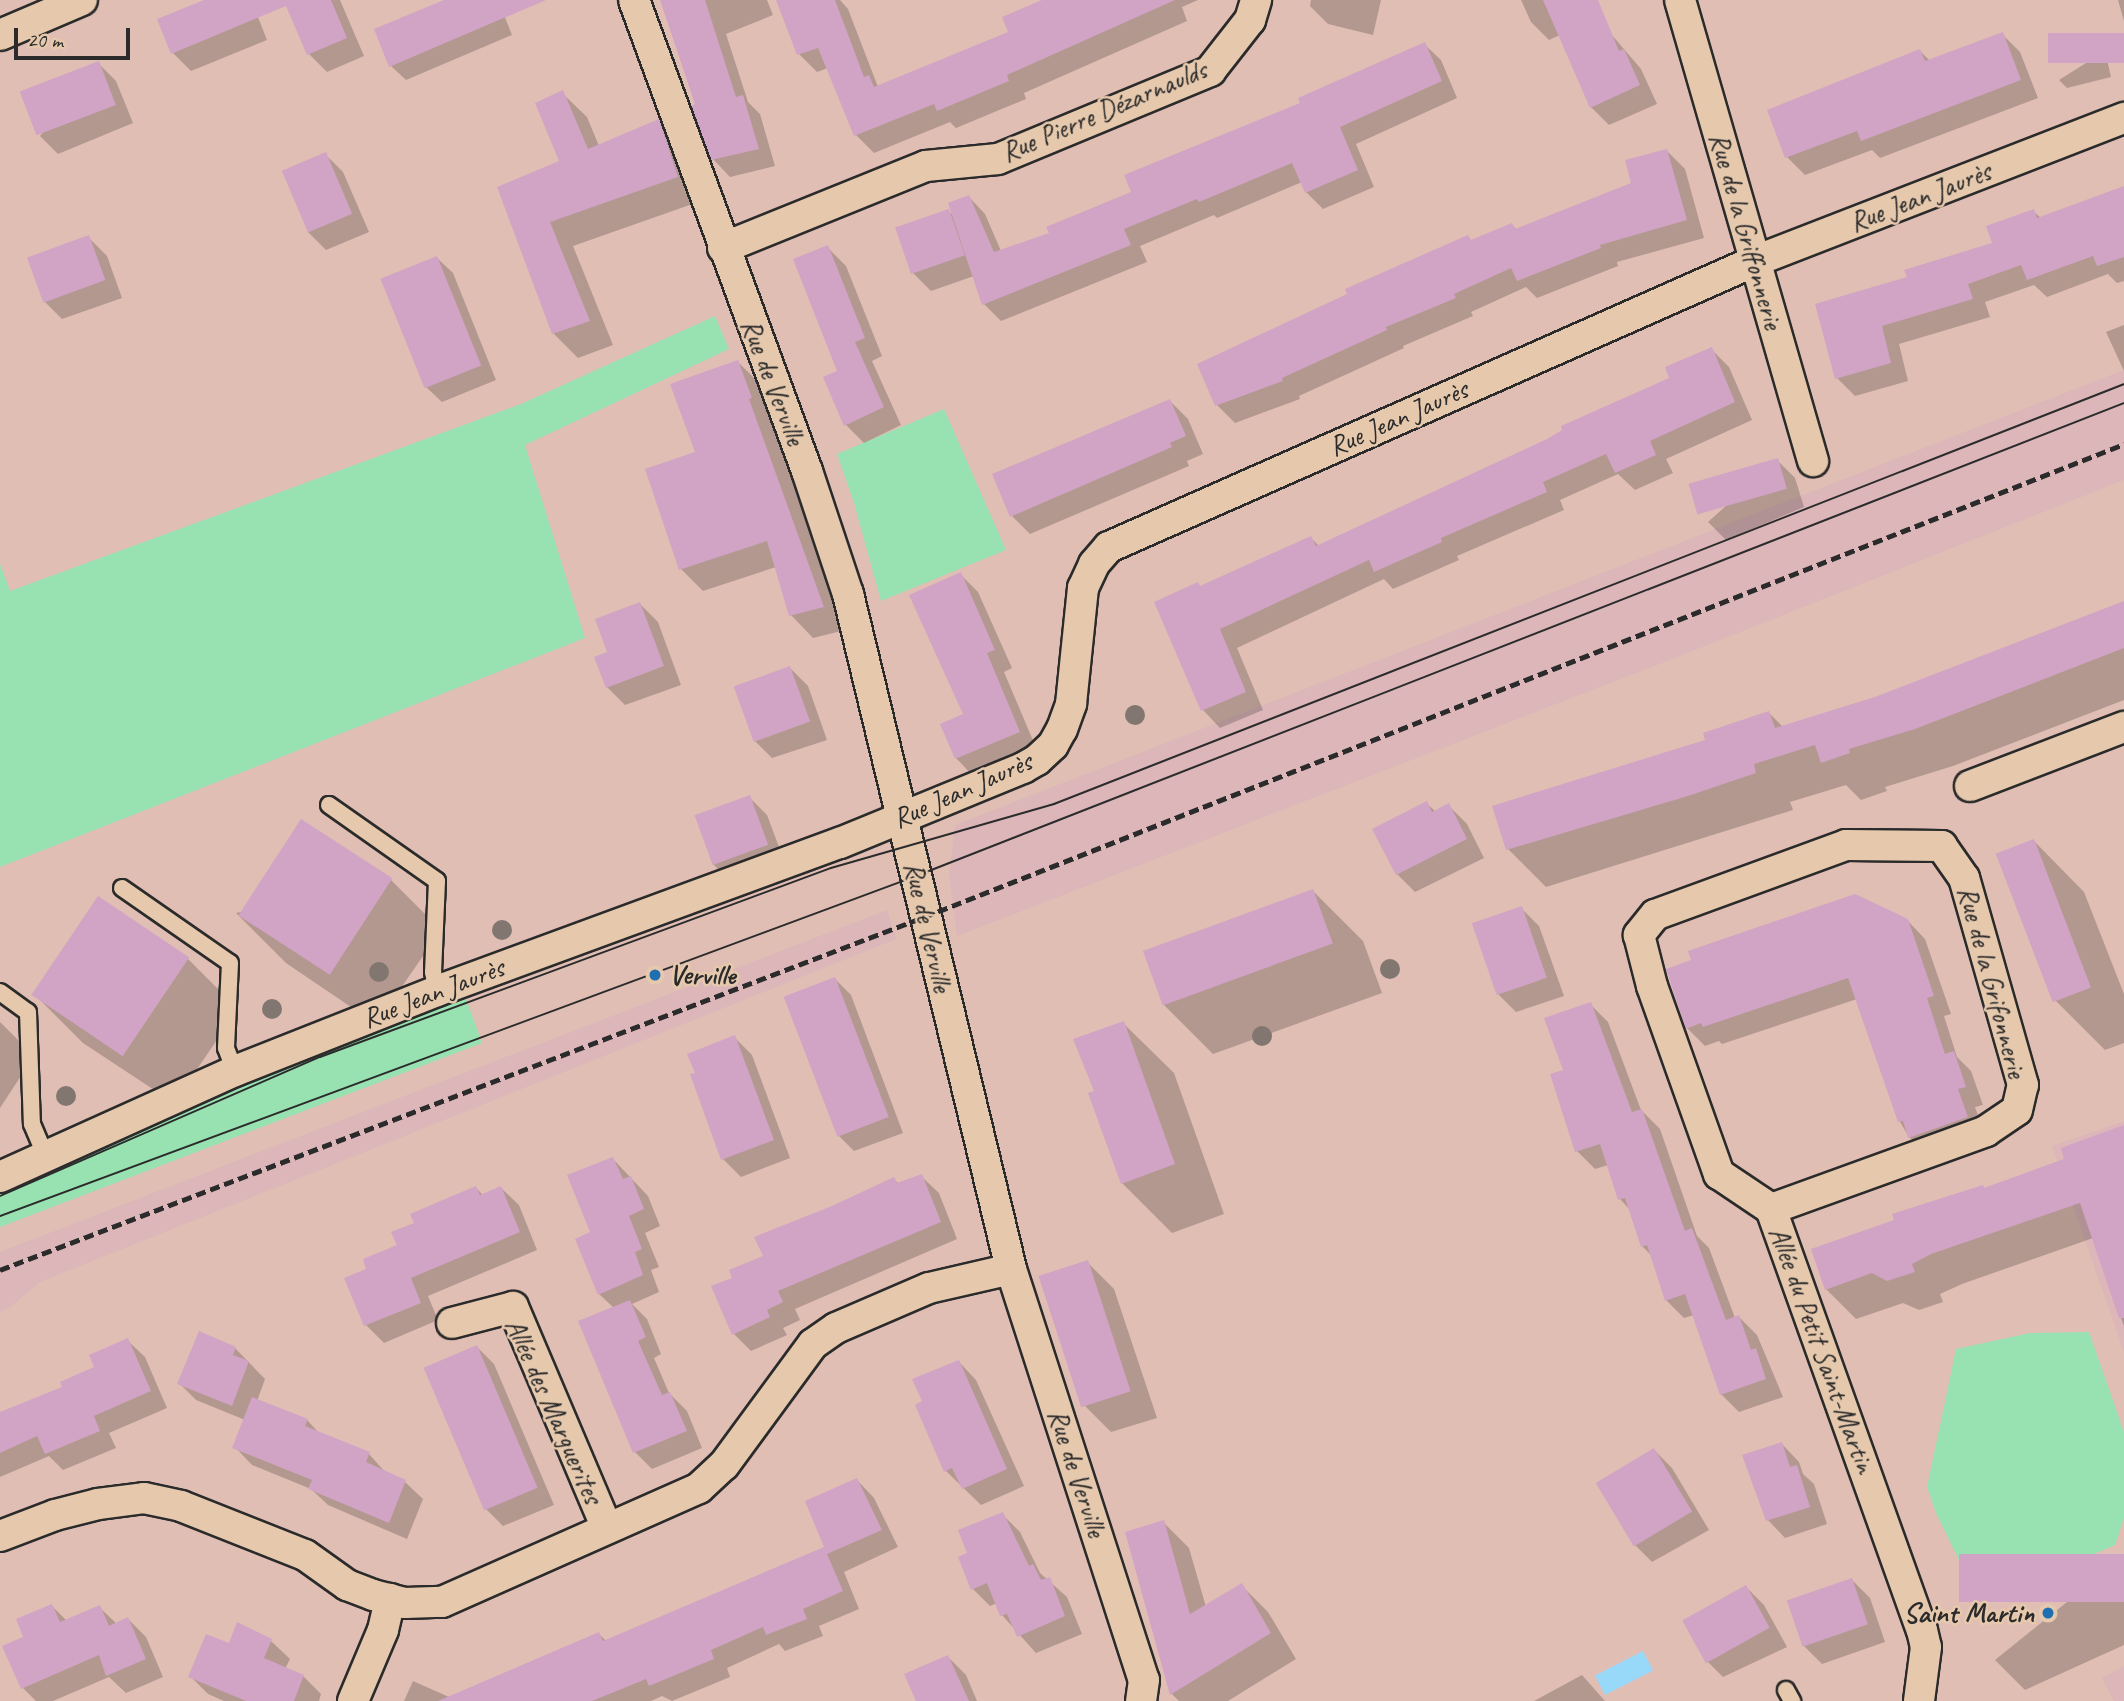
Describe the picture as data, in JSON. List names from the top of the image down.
{
  "streets": {
    "street": [
      "Rue Pierre Dézarnaulds",
      "Rue Jean Jaurès",
      "Rue de la Griffonnerie",
      "Rue de Verville",
      "Rue de la Grifonnerie",
      "Allée du Petit Saint-Martin",
      "Allée des Marguerites"
    ]
  },
  "crossings": [
    ["Rue Pierre Dézarnaulds", "Rue de Verville"],
    ["Rue Jean Jaurès", "Rue de la Griffonnerie"],
    ["Rue Jean Jaurès", "Rue de Verville"],
    ["Rue de la Grifonnerie", "Allée du Petit Saint-Martin"]
  ],
  "places": ["Verville", "Saint Martin"],
  "scale_bar": "20 m"
}
